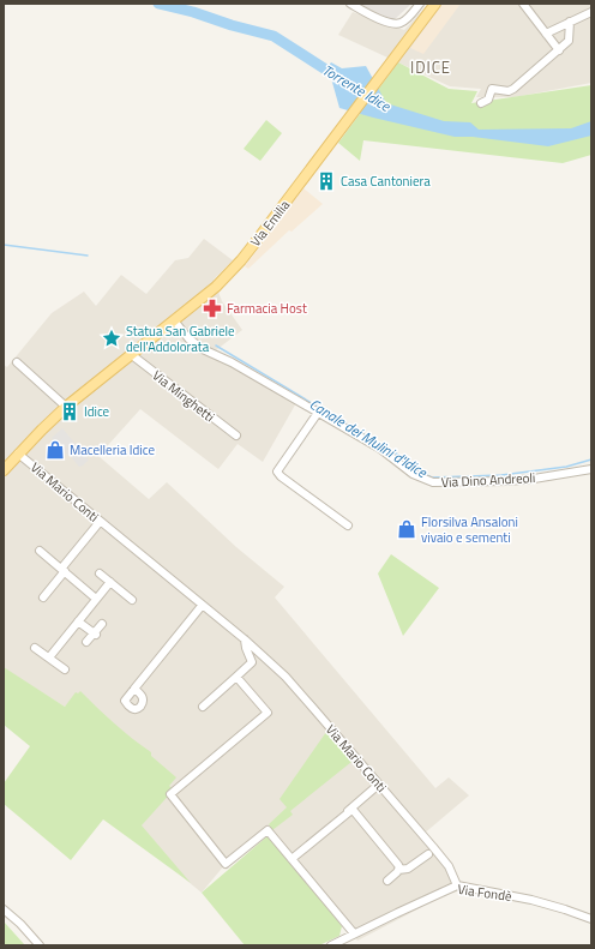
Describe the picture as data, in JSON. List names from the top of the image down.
{
  "streets": {
    "main road": ["Via Emilia"],
    "street": [
      "Via Minghetti",
      "Via Dino Andreoli",
      "Via Mario Conti",
      "Via Fondè"
    ]
  },
  "crossings": [
    ["Via Emilia", "Via Minghetti"],
    ["Via Emilia", "Via Dino Andreoli"],
    ["Via Emilia", "Via Mario Conti"],
    ["Via Mario Conti", "Via Fondè"]
  ],
  "districts": ["IDICE"],
  "water": ["Torrente Idice", "Canale dei Mulini d'Idice"],
  "places": {
    "building": ["Casa Cantoniera", "Idice"],
    "pharmacy": ["Farmacia Host"],
    "place": ["Statua San Gabriele dell'Addolorata"],
    "shop": ["Macelleria Idice", "Florsilva Ansaloni vivaio e sementi"]
  }
}
